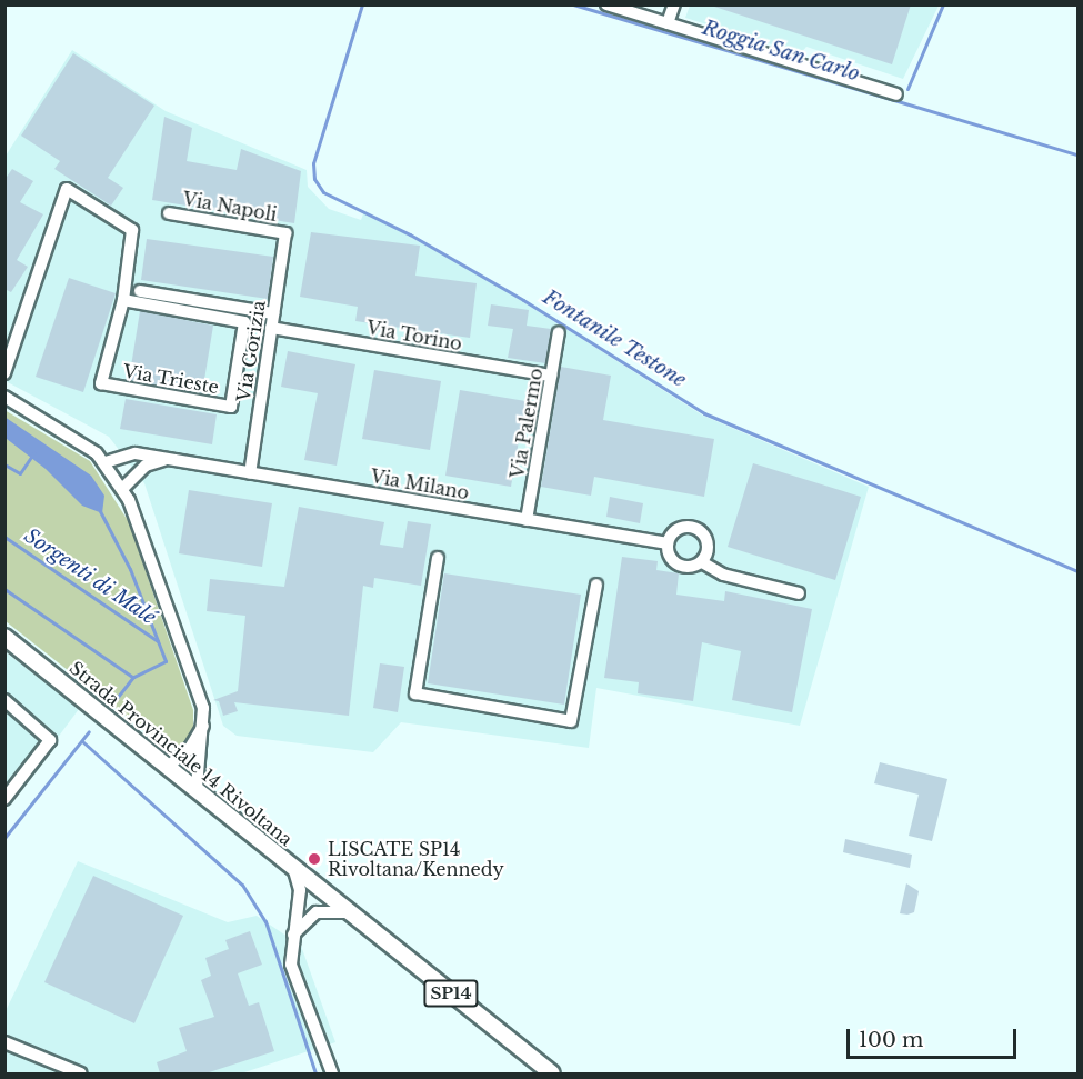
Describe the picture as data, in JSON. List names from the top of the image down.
{
  "streets": {
    "main road": ["Strada Provinciale 14 Rivoltana", "SP14"],
    "street": [
      "Via Napoli",
      "Via Torino",
      "Via Gorizia",
      "Via Trieste",
      "Via Palermo",
      "Via Milano"
    ]
  },
  "crossings": [
    ["Via Napoli", "Via Gorizia"],
    ["Via Torino", "Via Gorizia"],
    ["Via Torino", "Via Palermo"],
    ["Via Gorizia", "Via Milano"],
    ["Via Palermo", "Via Milano"]
  ],
  "water": ["Roggia San Carlo", "Fontanile Testone", "Sorgenti di Malé"],
  "places": ["LISCATE SP14 Rivoltana/Kennedy"],
  "scale_bar": "100 m"
}
